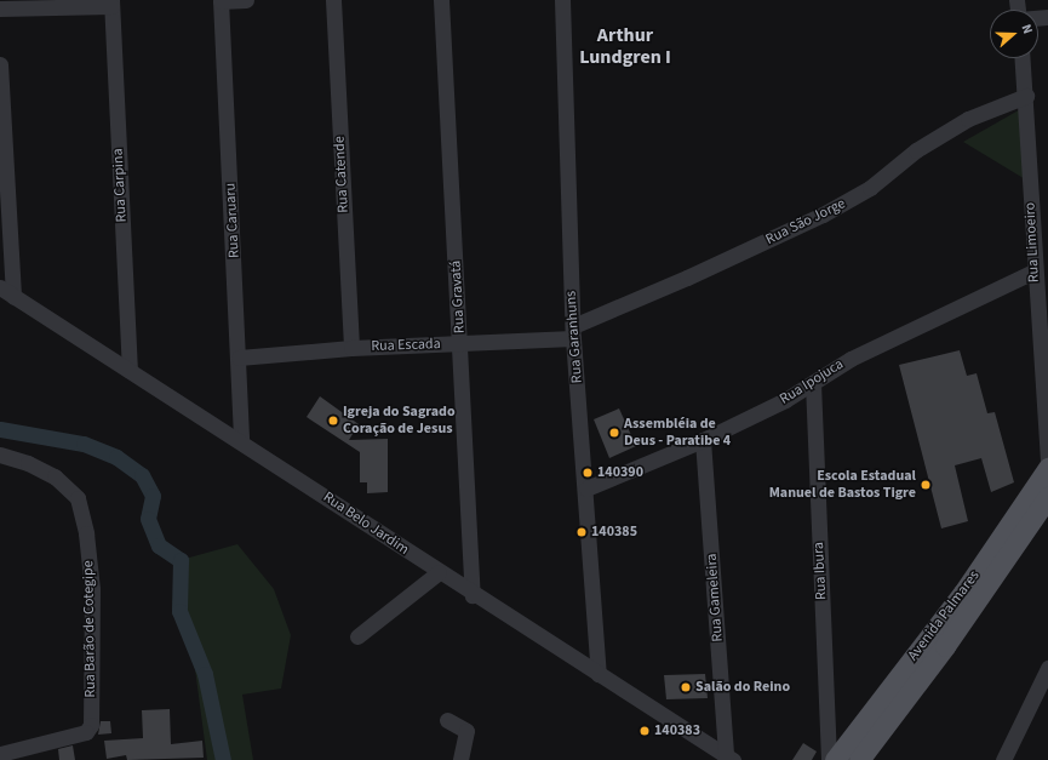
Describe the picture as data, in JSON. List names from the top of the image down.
{
  "streets": {
    "main road": ["Avenida Palmares"],
    "street": [
      "Rua Catende",
      "Rua Carpina",
      "Rua Caruaru",
      "Rua São Jorge",
      "Rua Limoeiro",
      "Rua Gravatá",
      "Rua Garanhuns",
      "Rua Escada",
      "Rua Ipojuca",
      "Rua Belo Jardim",
      "Rua Ibura",
      "Rua Gameleira",
      "Rua Barão de Cotegipe"
    ]
  },
  "crossings": [
    ["Rua Catende", "Rua Escada"],
    ["Rua Carpina", "Rua Belo Jardim"],
    ["Rua Caruaru", "Rua Escada"],
    ["Rua Caruaru", "Rua Belo Jardim"],
    ["Rua São Jorge", "Rua Limoeiro"],
    ["Rua São Jorge", "Rua Garanhuns"],
    ["Rua São Jorge", "Rua Escada"],
    ["Rua Limoeiro", "Rua Ipojuca"],
    ["Rua Gravatá", "Rua Escada"],
    ["Rua Gravatá", "Rua Belo Jardim"],
    ["Rua Garanhuns", "Rua Escada"],
    ["Rua Garanhuns", "Rua Ipojuca"],
    ["Rua Garanhuns", "Rua Belo Jardim"],
    ["Rua Ipojuca", "Rua Ibura"],
    ["Rua Ipojuca", "Rua Gameleira"],
    ["Rua Belo Jardim", "Rua Gameleira"]
  ],
  "districts": ["Arthur Lundgren I"],
  "places": [
    "Igreja do Sagrado Coração de Jesus",
    "Assembléia de Deus - Paratibe 4",
    "140390",
    "Escola Estadual Manuel de Bastos Tigre",
    "140385",
    "Salão do Reino",
    "140383"
  ],
  "north": "right"
}
